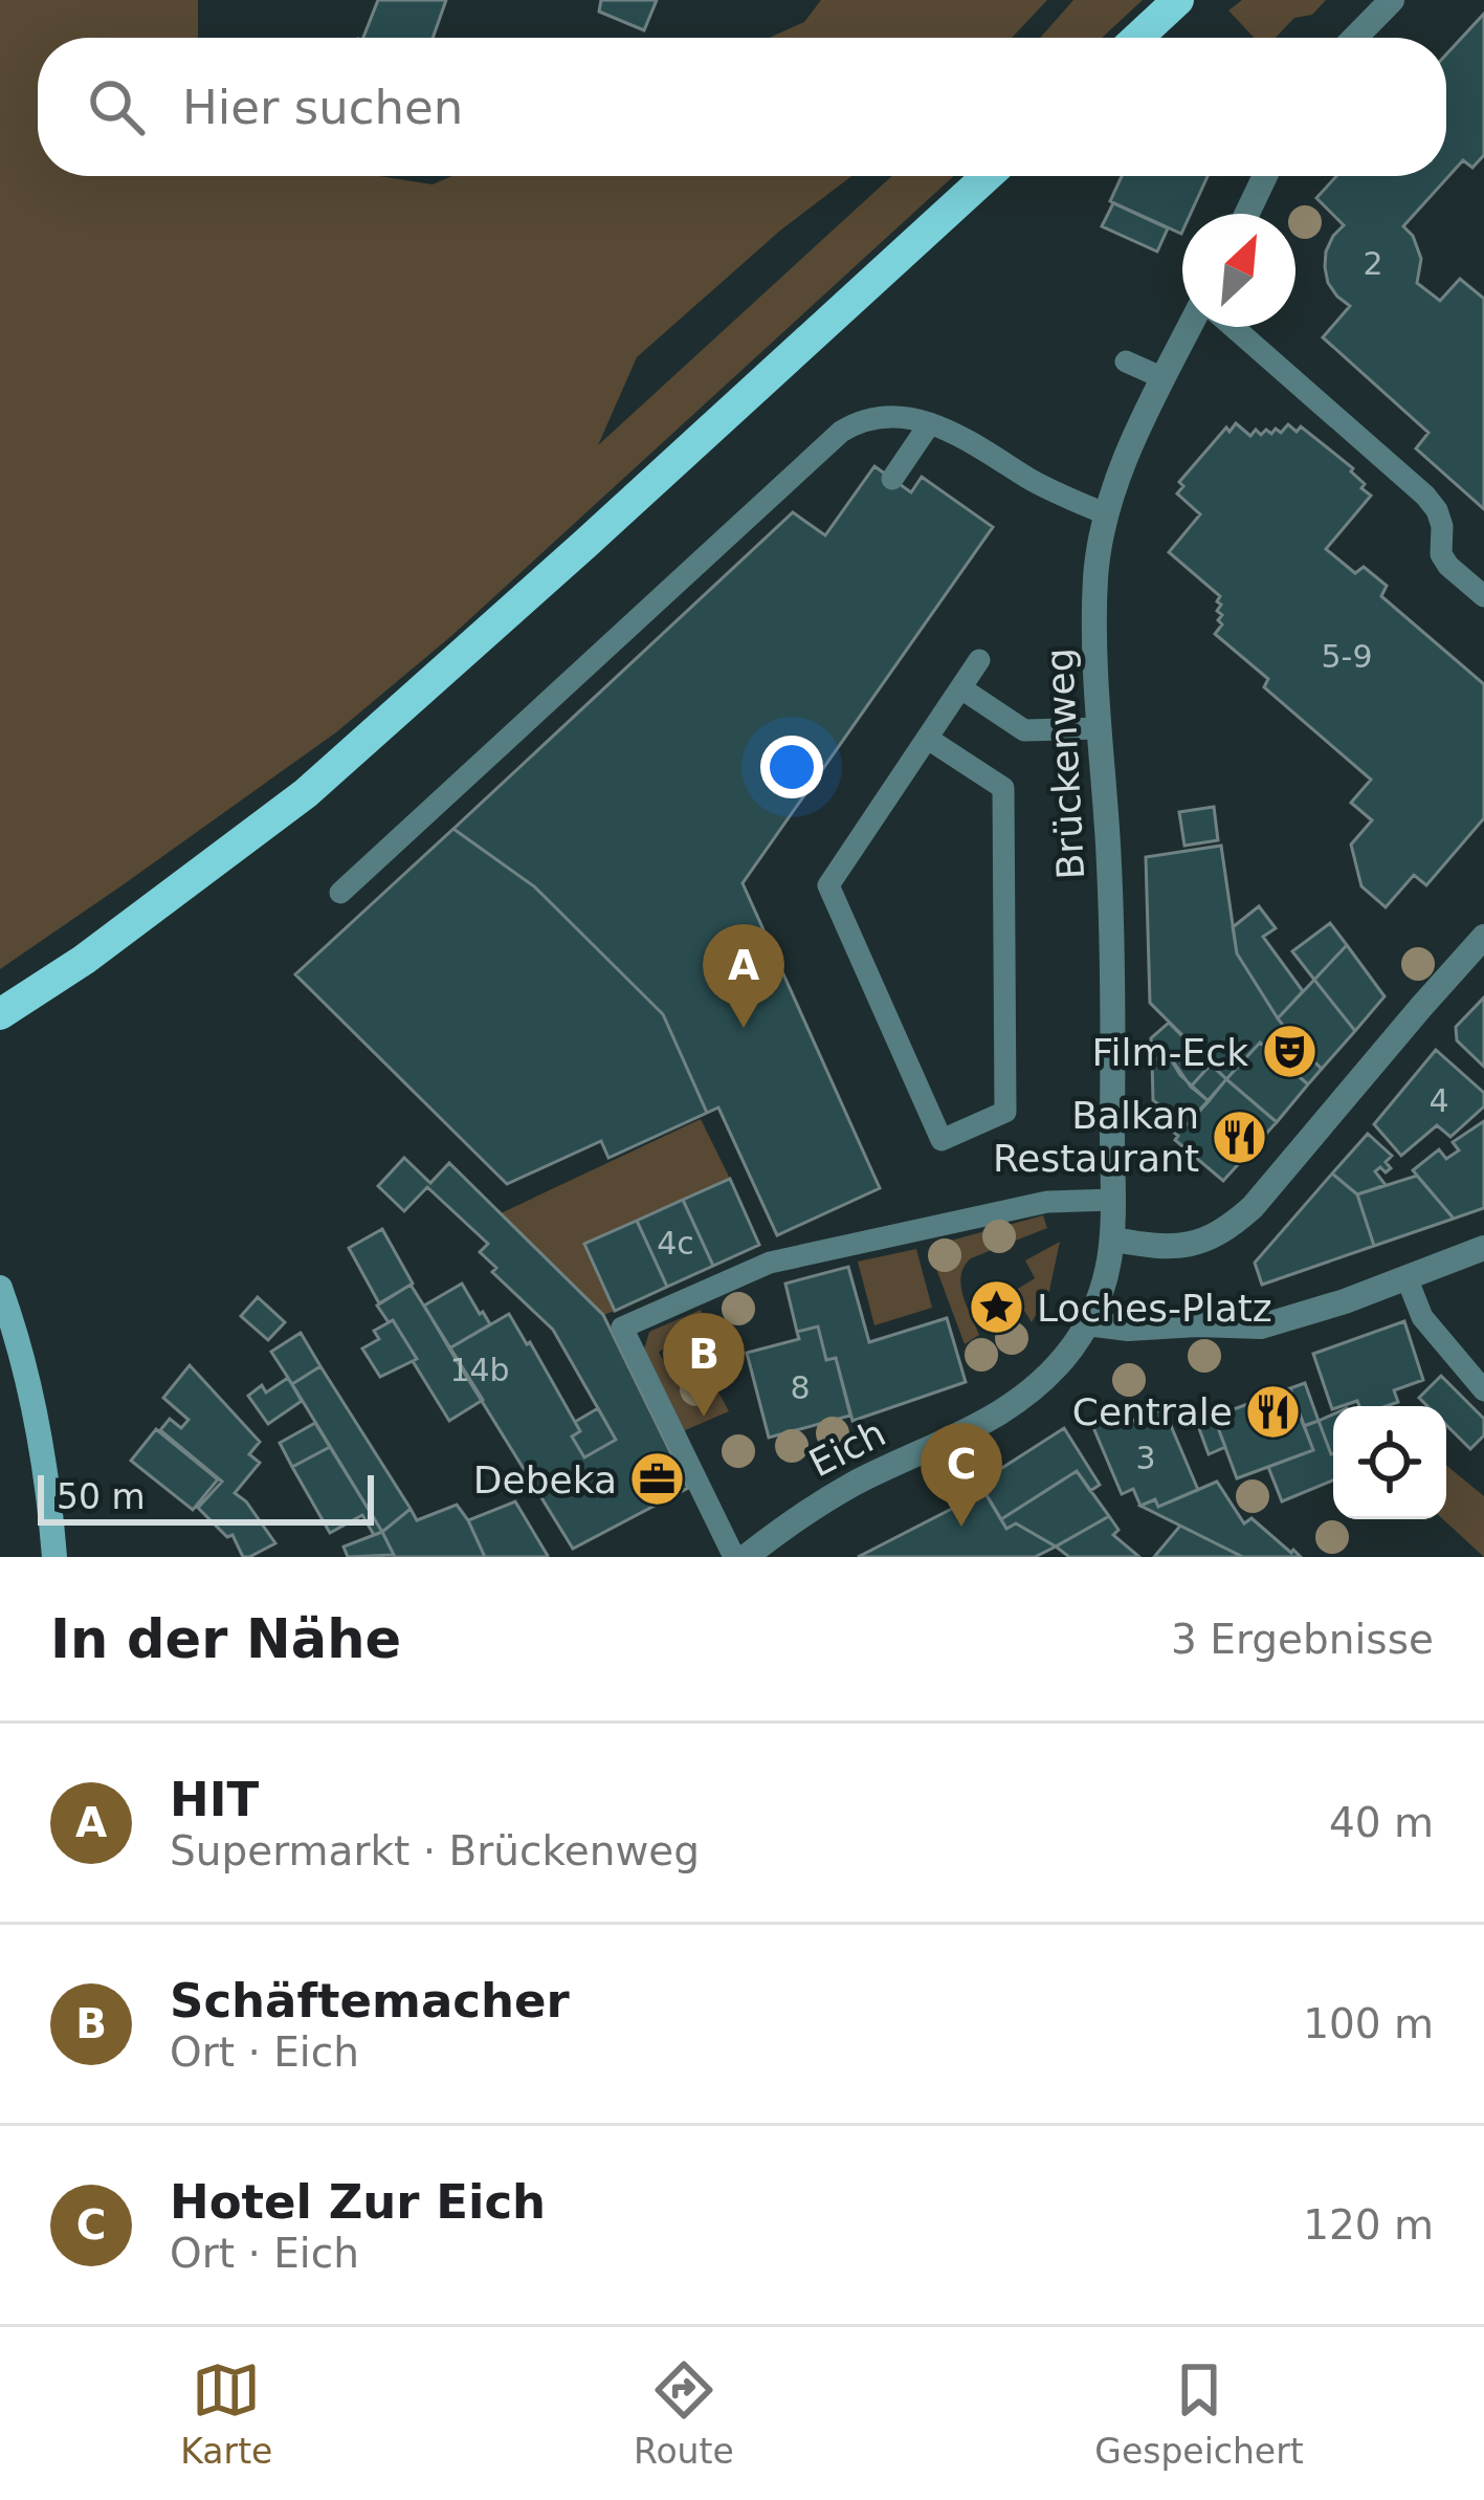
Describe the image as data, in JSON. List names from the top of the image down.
{
  "streets": {
    "street": ["Brückenweg", "Eich"]
  },
  "crossings": [
    ["Brückenweg", "Eich"]
  ],
  "places": {
    "theatre": ["Film-Eck"],
    "restaurant": ["Balkan Restaurant", "Centrale"],
    "place": ["Loches-Platz"],
    "office": ["Debeka"]
  },
  "house_numbers": [
    "2",
    "5-9",
    "4",
    "4c",
    "14b",
    "8",
    "3"
  ],
  "scale_bar": "50 m",
  "north": "top right",
  "page": {
    "search": "Hier suchen",
    "pins": ["A", "B", "C"],
    "scale": "50 m",
    "heading": ["In der Nähe", "3 Ergebnisse"],
    "list": [
      {
        "mark": "A",
        "name": "HIT",
        "note": "Supermarkt · Brückenweg",
        "value": "40 m"
      },
      {
        "mark": "B",
        "name": "Schäftemacher",
        "note": "Ort · Eich",
        "value": "100 m"
      },
      {
        "mark": "C",
        "name": "Hotel Zur Eich",
        "note": "Ort · Eich",
        "value": "120 m"
      }
    ],
    "nav": ["Karte", "Route", "Gespeichert"]
  }
}
